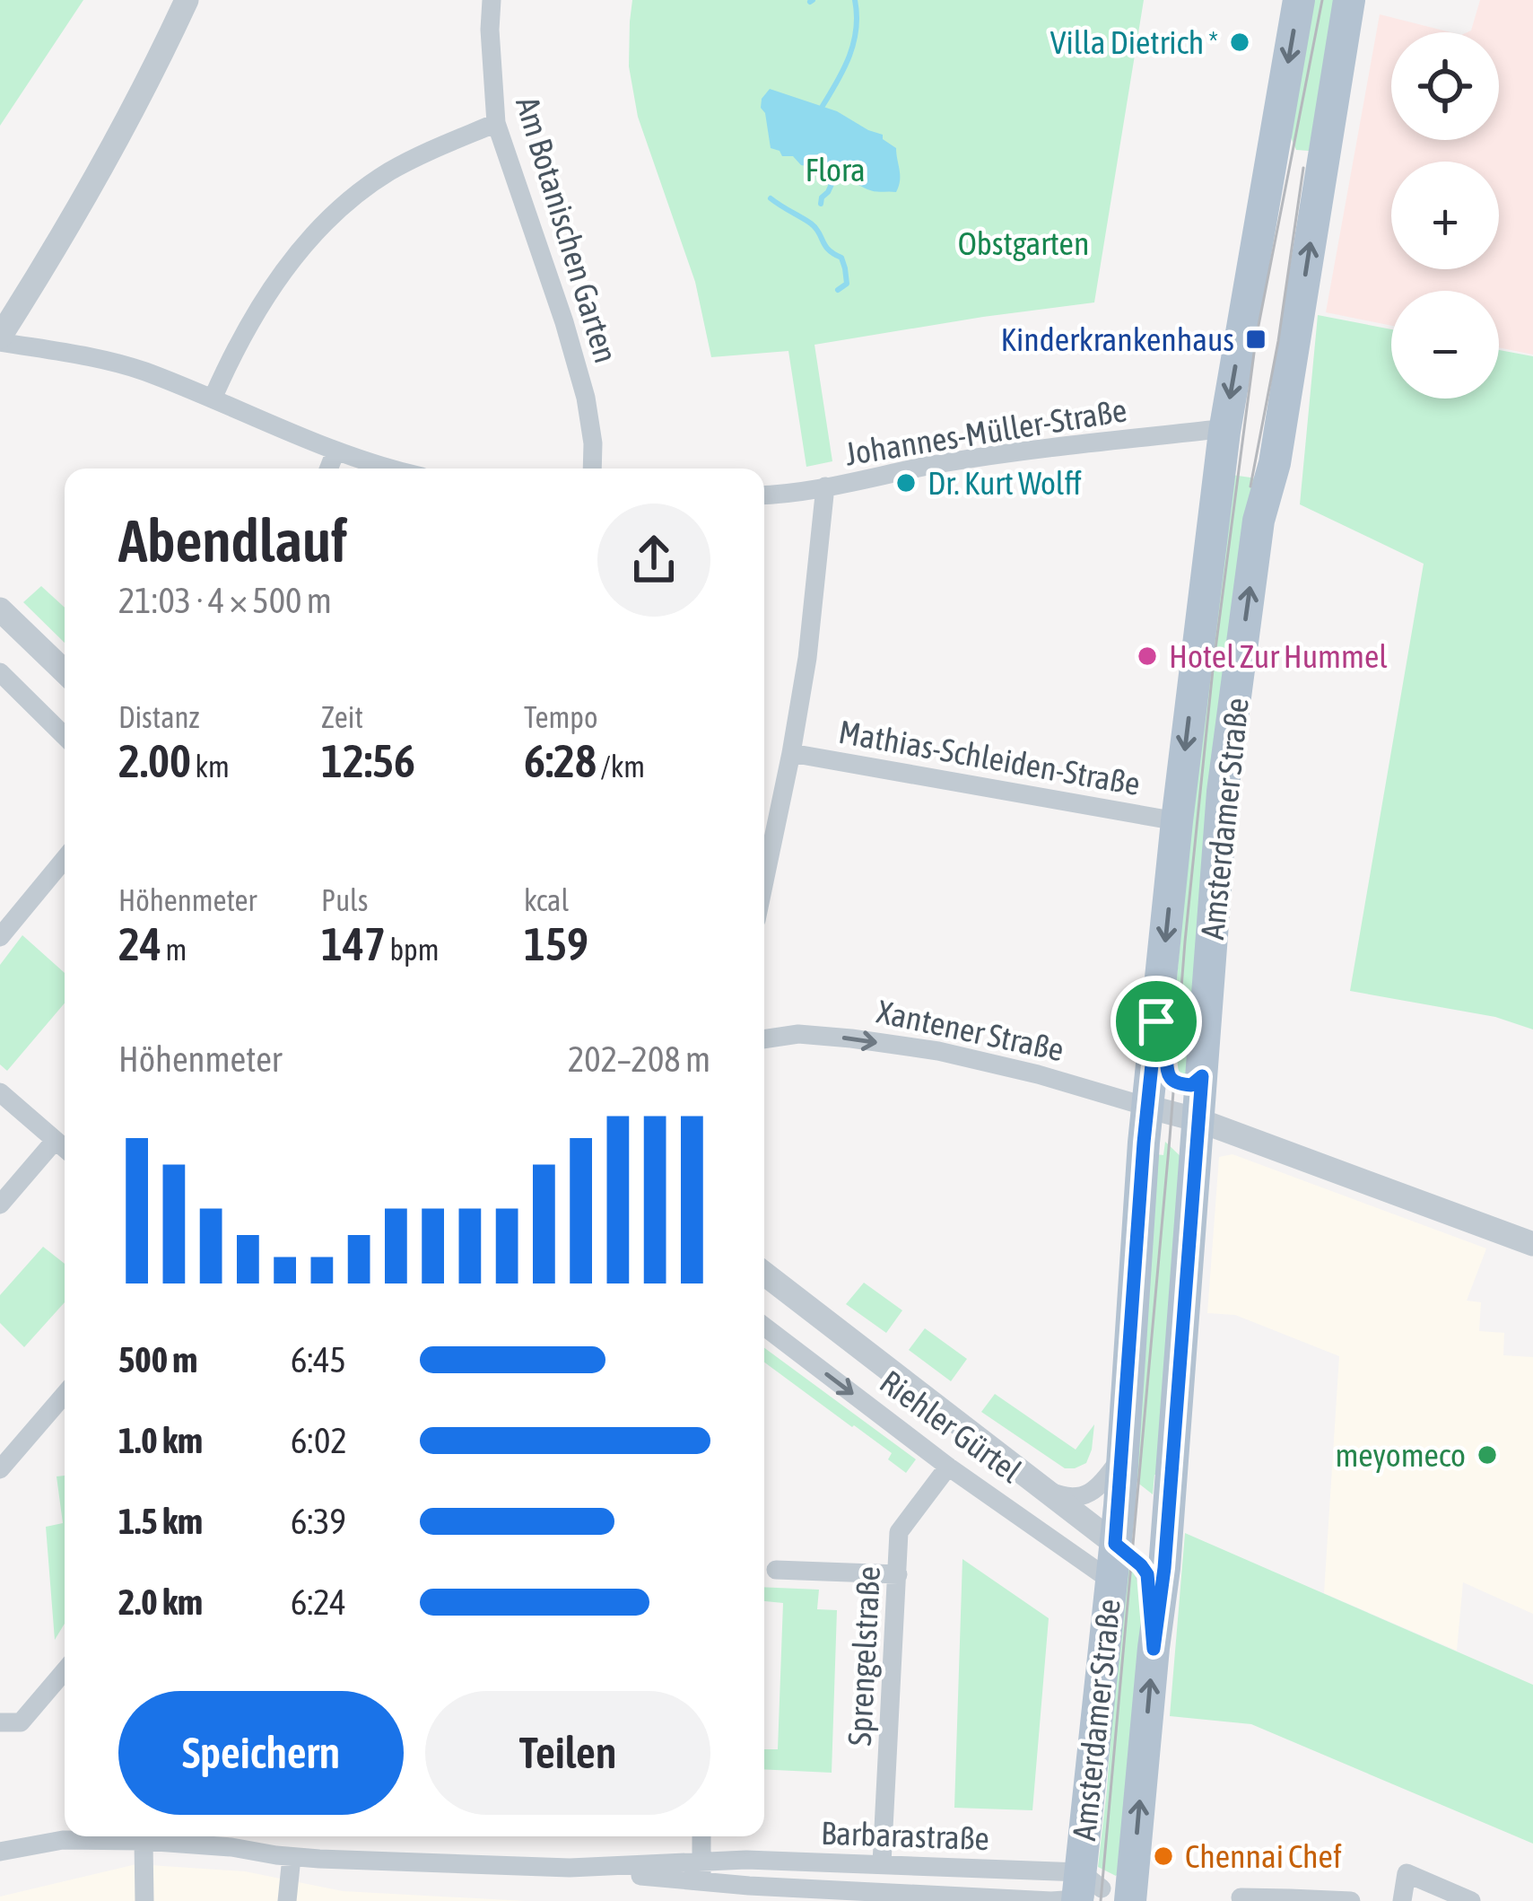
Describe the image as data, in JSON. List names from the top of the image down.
{
  "streets": {
    "main road": ["Amsterdamer Straße"],
    "street": [
      "Am Botanischen Garten",
      "Johannes-Müller-Straße",
      "Mathias-Schleiden-Straße",
      "Xantener Straße",
      "Riehler Gürtel",
      "Sprengelstraße",
      "Barbarastraße"
    ]
  },
  "crossings": [
    ["Johannes-Müller-Straße", "Amsterdamer Straße"],
    ["Mathias-Schleiden-Straße", "Amsterdamer Straße"],
    ["Amsterdamer Straße", "Xantener Straße"],
    ["Amsterdamer Straße", "Riehler Gürtel"],
    ["Amsterdamer Straße", "Barbarastraße"],
    ["Riehler Gürtel", "Sprengelstraße"],
    ["Sprengelstraße", "Barbarastraße"]
  ],
  "one_way": ["Xantener Straße"],
  "parks": ["Flora", "Obstgarten"],
  "places": {
    "other": [
      "Villa Dietrich *",
      "Dr. Kurt Wolff",
      "Hotel Zur Hummel",
      "meyomeco",
      "Chennai Chef"
    ],
    "transit": ["Kinderkrankenhaus"]
  },
  "page": {
    "map_buttons": ["+", "−"],
    "heading": ["Abendlauf", "21:03 · 4 × 500 m"],
    "stats": [
      ["Distanz", "2.00 km"],
      ["Zeit", "12:56"],
      ["Tempo", "6:28 /km"],
      ["Höhenmeter", "24 m"],
      ["Puls", "147 bpm"],
      ["kcal", "159"]
    ],
    "chart": ["Höhenmeter", "202–208 m"],
    "list": [
      {
        "name": "500 m",
        "note": "6:45"
      },
      {
        "name": "1.0 km",
        "note": "6:02"
      },
      {
        "name": "1.5 km",
        "note": "6:39"
      },
      {
        "name": "2.0 km",
        "note": "6:24"
      }
    ],
    "buttons": ["Speichern", "Teilen"]
  }
}
